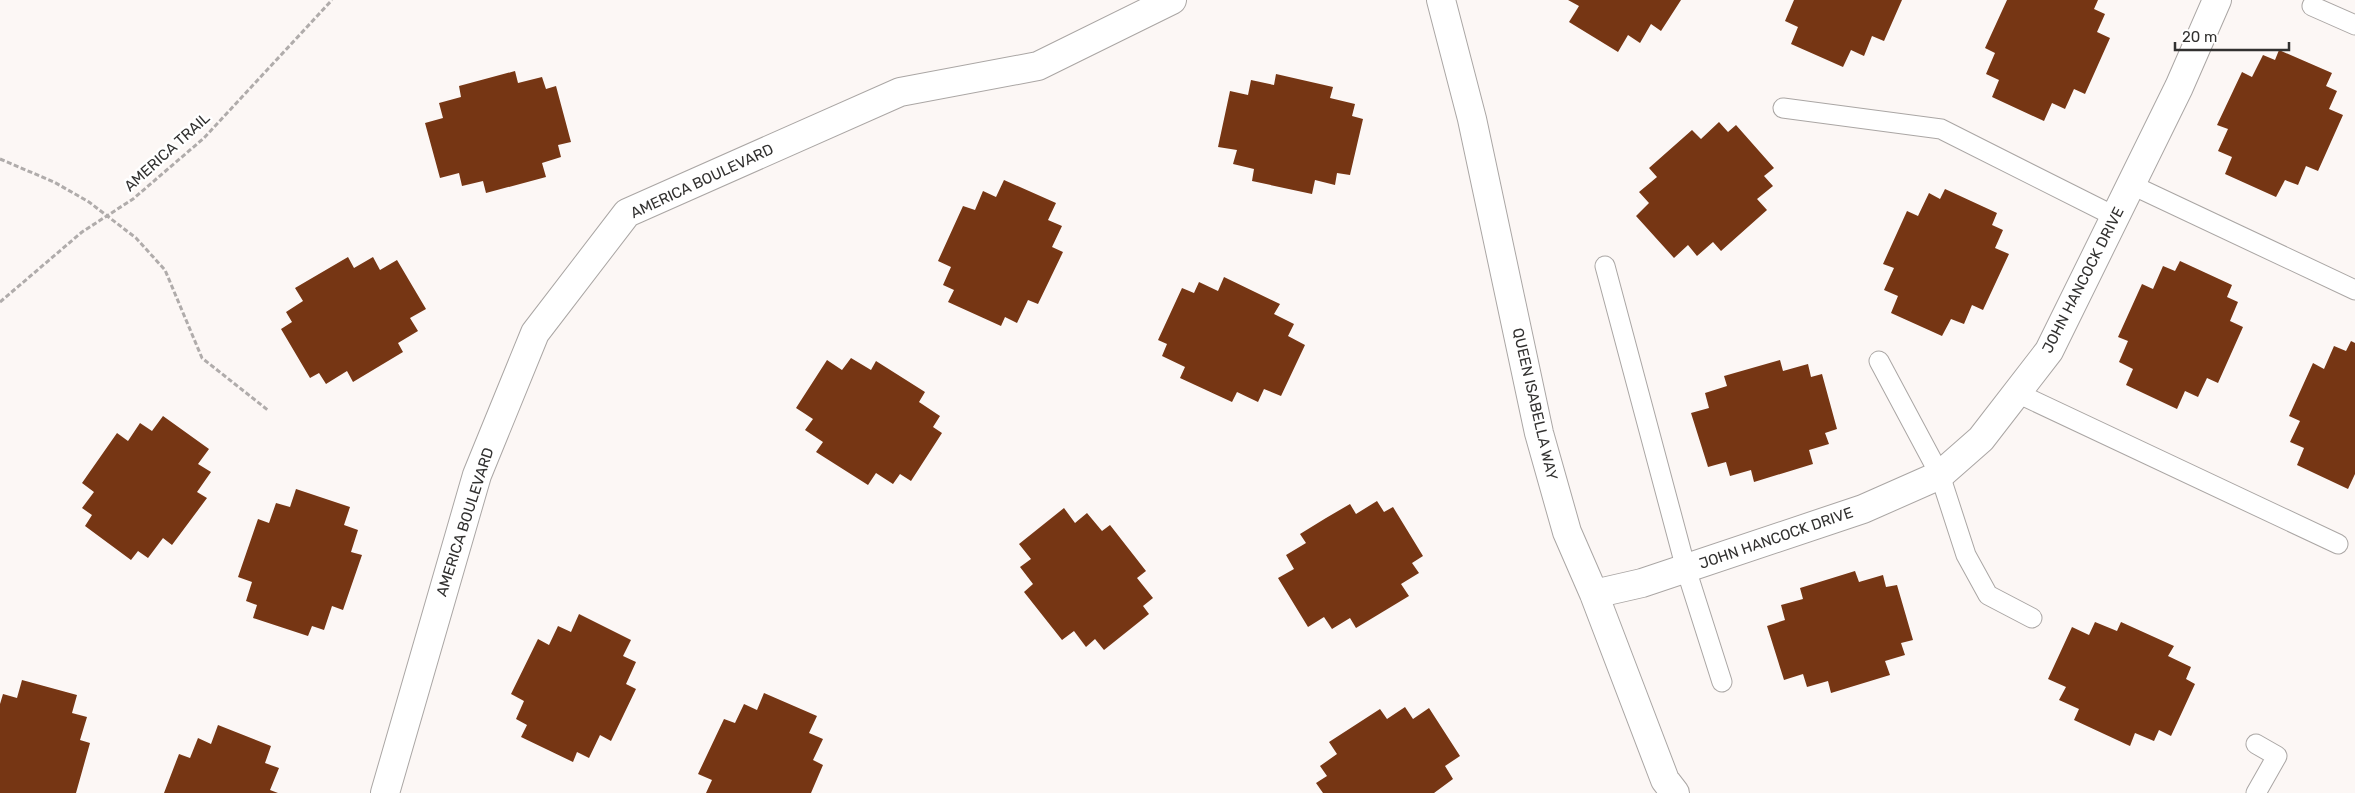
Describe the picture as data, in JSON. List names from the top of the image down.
{
  "streets": {
    "street": ["AMERICA BOULEVARD", "JOHN HANCOCK DRIVE", "QUEEN ISABELLA WAY"],
    "path": ["AMERICA TRAIL"]
  },
  "crossings": [
    ["JOHN HANCOCK DRIVE", "QUEEN ISABELLA WAY"]
  ],
  "scale_bar": "20 m"
}
